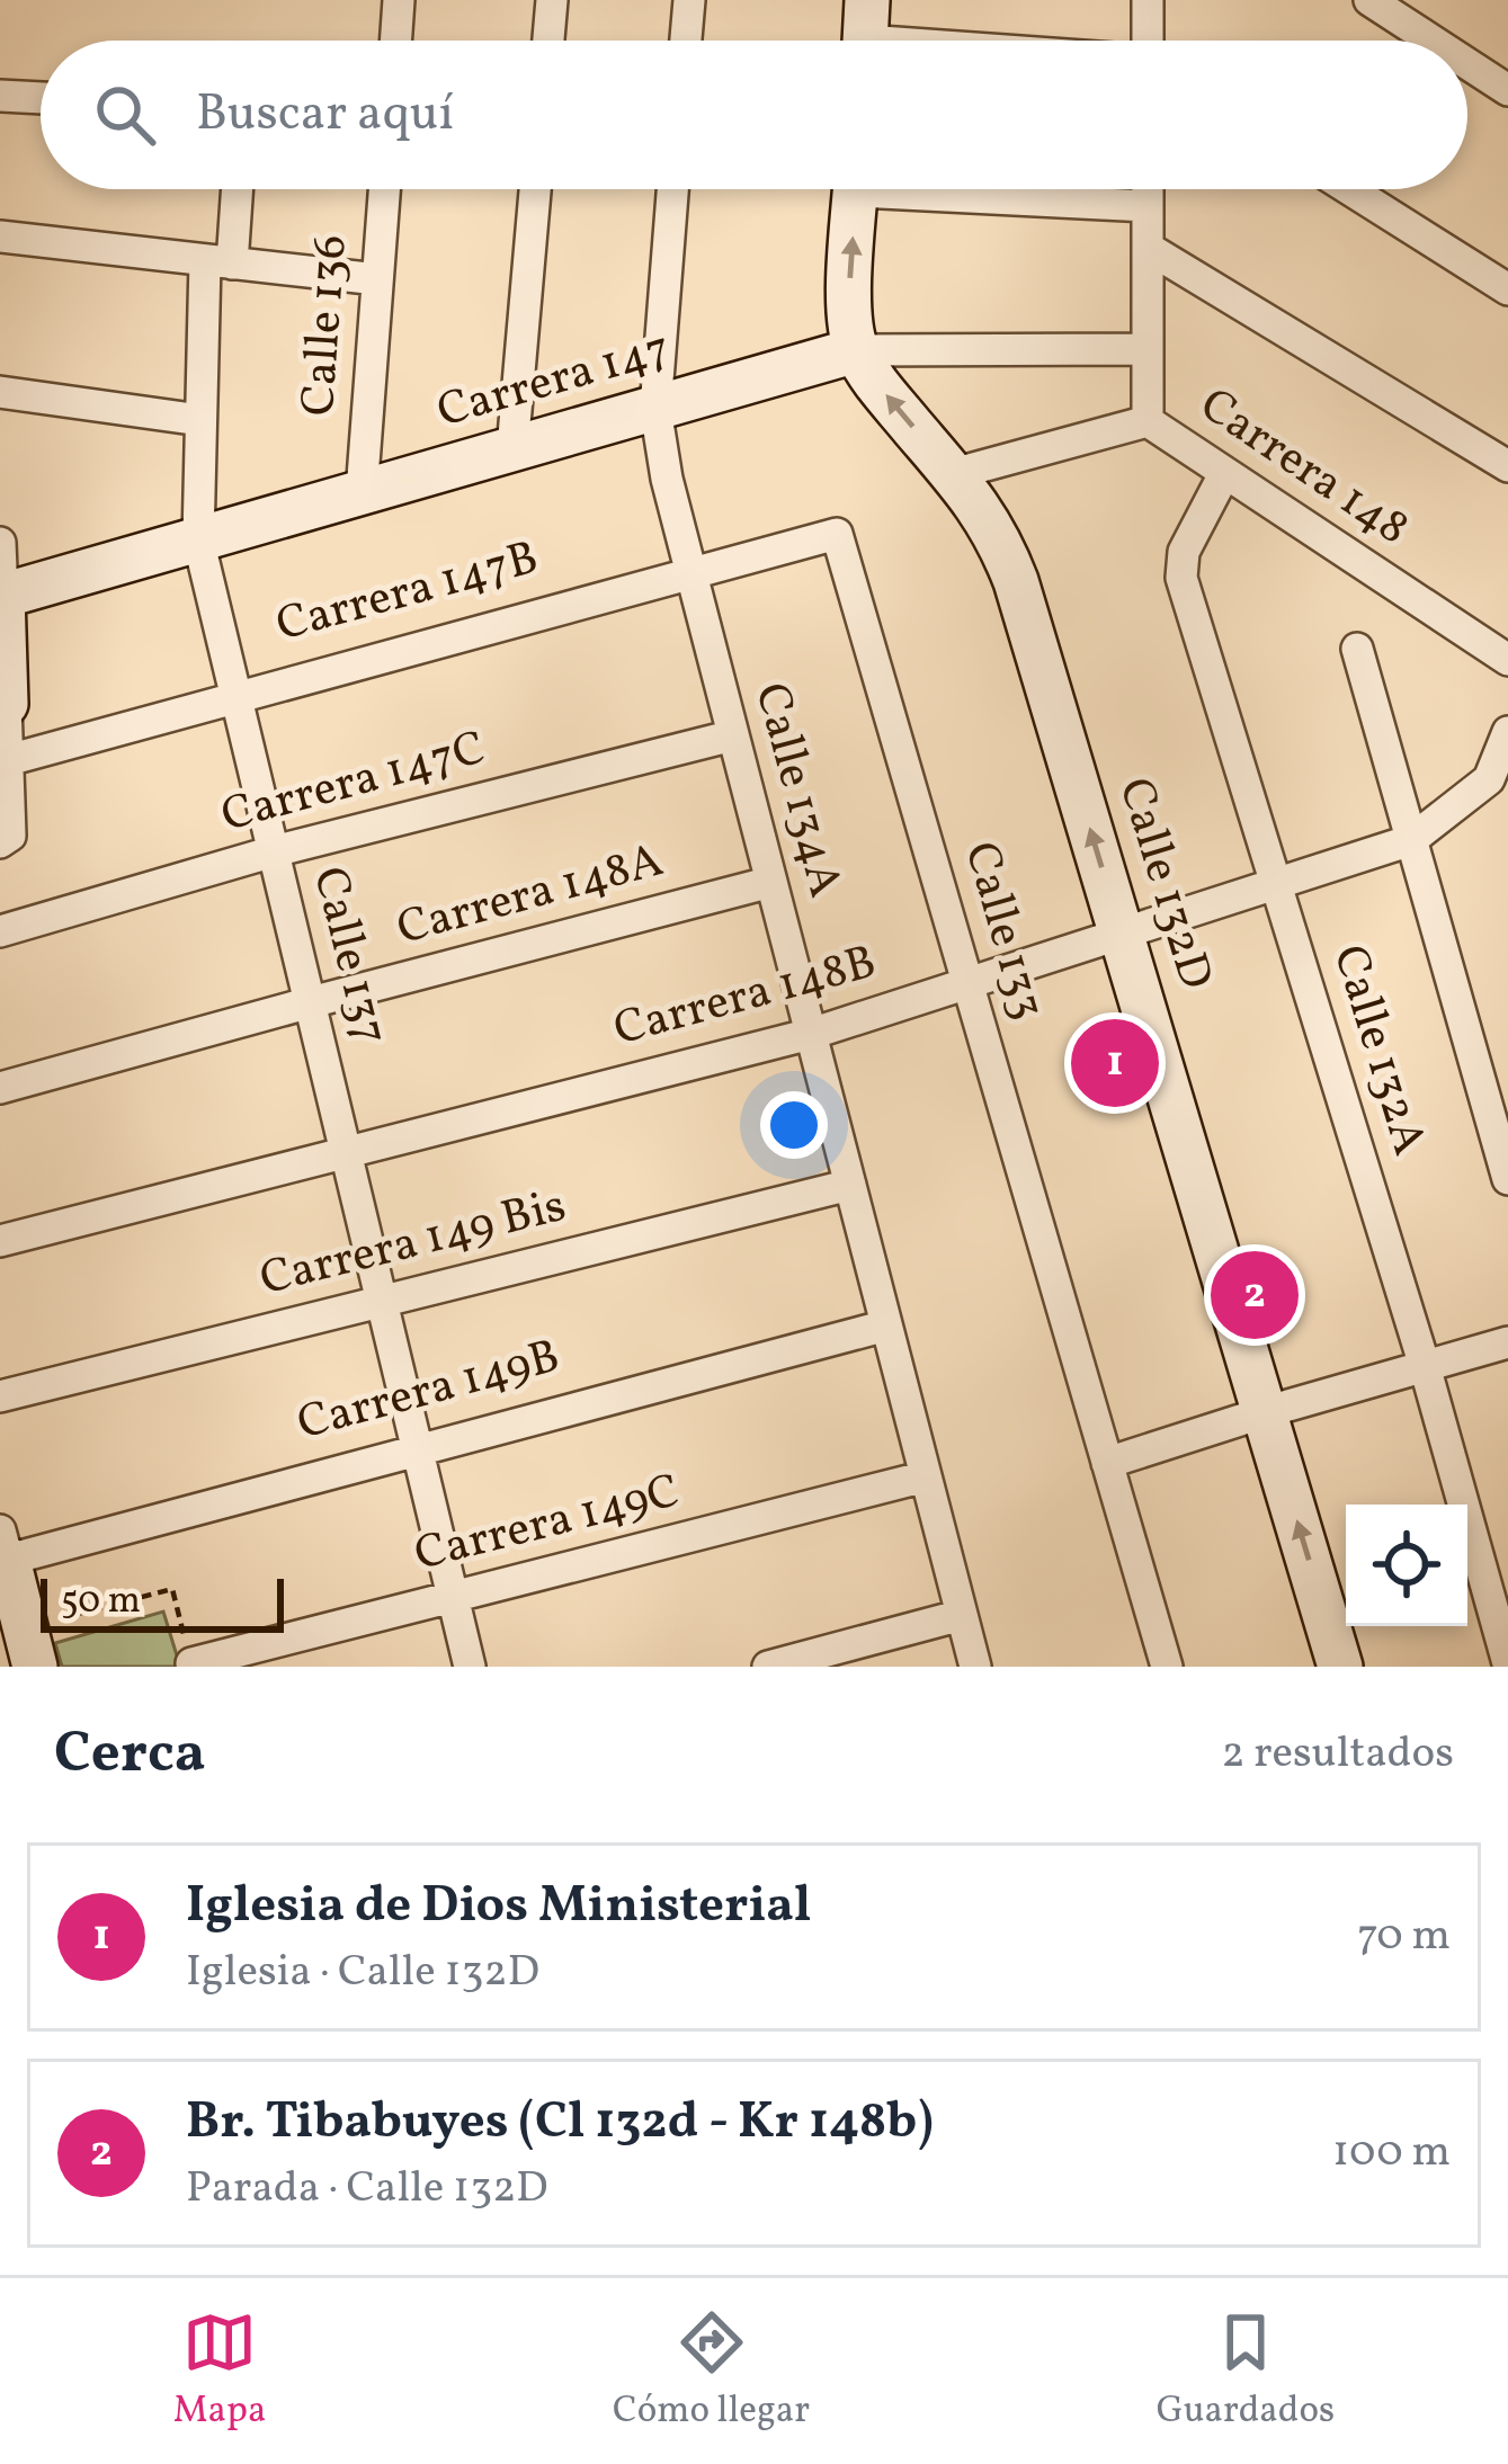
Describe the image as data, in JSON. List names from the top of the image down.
{
  "streets": {
    "main road": ["Carrera 147", "Calle 132D"],
    "street": [
      "Calle 136",
      "Carrera 148",
      "Carrera 147B",
      "Carrera 147C",
      "Calle 134A",
      "Carrera 148A",
      "Calle 133",
      "Calle 137",
      "Carrera 148B",
      "Calle 132A",
      "Carrera 149 Bis",
      "Carrera 149B",
      "Carrera 149C"
    ]
  },
  "crossings": [
    ["Calle 136", "Carrera 147"],
    ["Carrera 147", "Calle 134A"],
    ["Carrera 147", "Calle 132D"],
    ["Carrera 147", "Calle 137"],
    ["Carrera 148", "Calle 132D"],
    ["Carrera 148", "Calle 132A"],
    ["Carrera 147B", "Calle 134A"],
    ["Carrera 147B", "Calle 133"],
    ["Carrera 147B", "Calle 137"],
    ["Carrera 147C", "Calle 134A"],
    ["Carrera 147C", "Calle 137"],
    ["Calle 134A", "Carrera 148A"],
    ["Calle 134A", "Carrera 148B"],
    ["Calle 134A", "Carrera 149 Bis"],
    ["Calle 134A", "Carrera 149B"],
    ["Calle 134A", "Carrera 149C"],
    ["Calle 132D", "Carrera 148B"],
    ["Carrera 148A", "Calle 137"],
    ["Calle 133", "Carrera 148B"],
    ["Calle 137", "Carrera 148B"],
    ["Calle 137", "Carrera 149 Bis"],
    ["Calle 137", "Carrera 149B"],
    ["Calle 137", "Carrera 149C"],
    ["Carrera 148B", "Calle 132A"]
  ],
  "one_way": ["Calle 132D"],
  "scale_bar": "50 m",
  "page": {
    "search": "Buscar aquí",
    "pins": ["1", "2"],
    "scale": "50 m",
    "heading": ["Cerca", "2 resultados"],
    "list": [
      {
        "mark": "1",
        "name": "Iglesia de Dios Ministerial",
        "note": "Iglesia · Calle 132D",
        "value": "70 m"
      },
      {
        "mark": "2",
        "name": "Br. Tibabuyes (Cl 132d - Kr 148b)",
        "note": "Parada · Calle 132D",
        "value": "100 m"
      }
    ],
    "nav": ["Mapa", "Cómo llegar", "Guardados"]
  }
}
